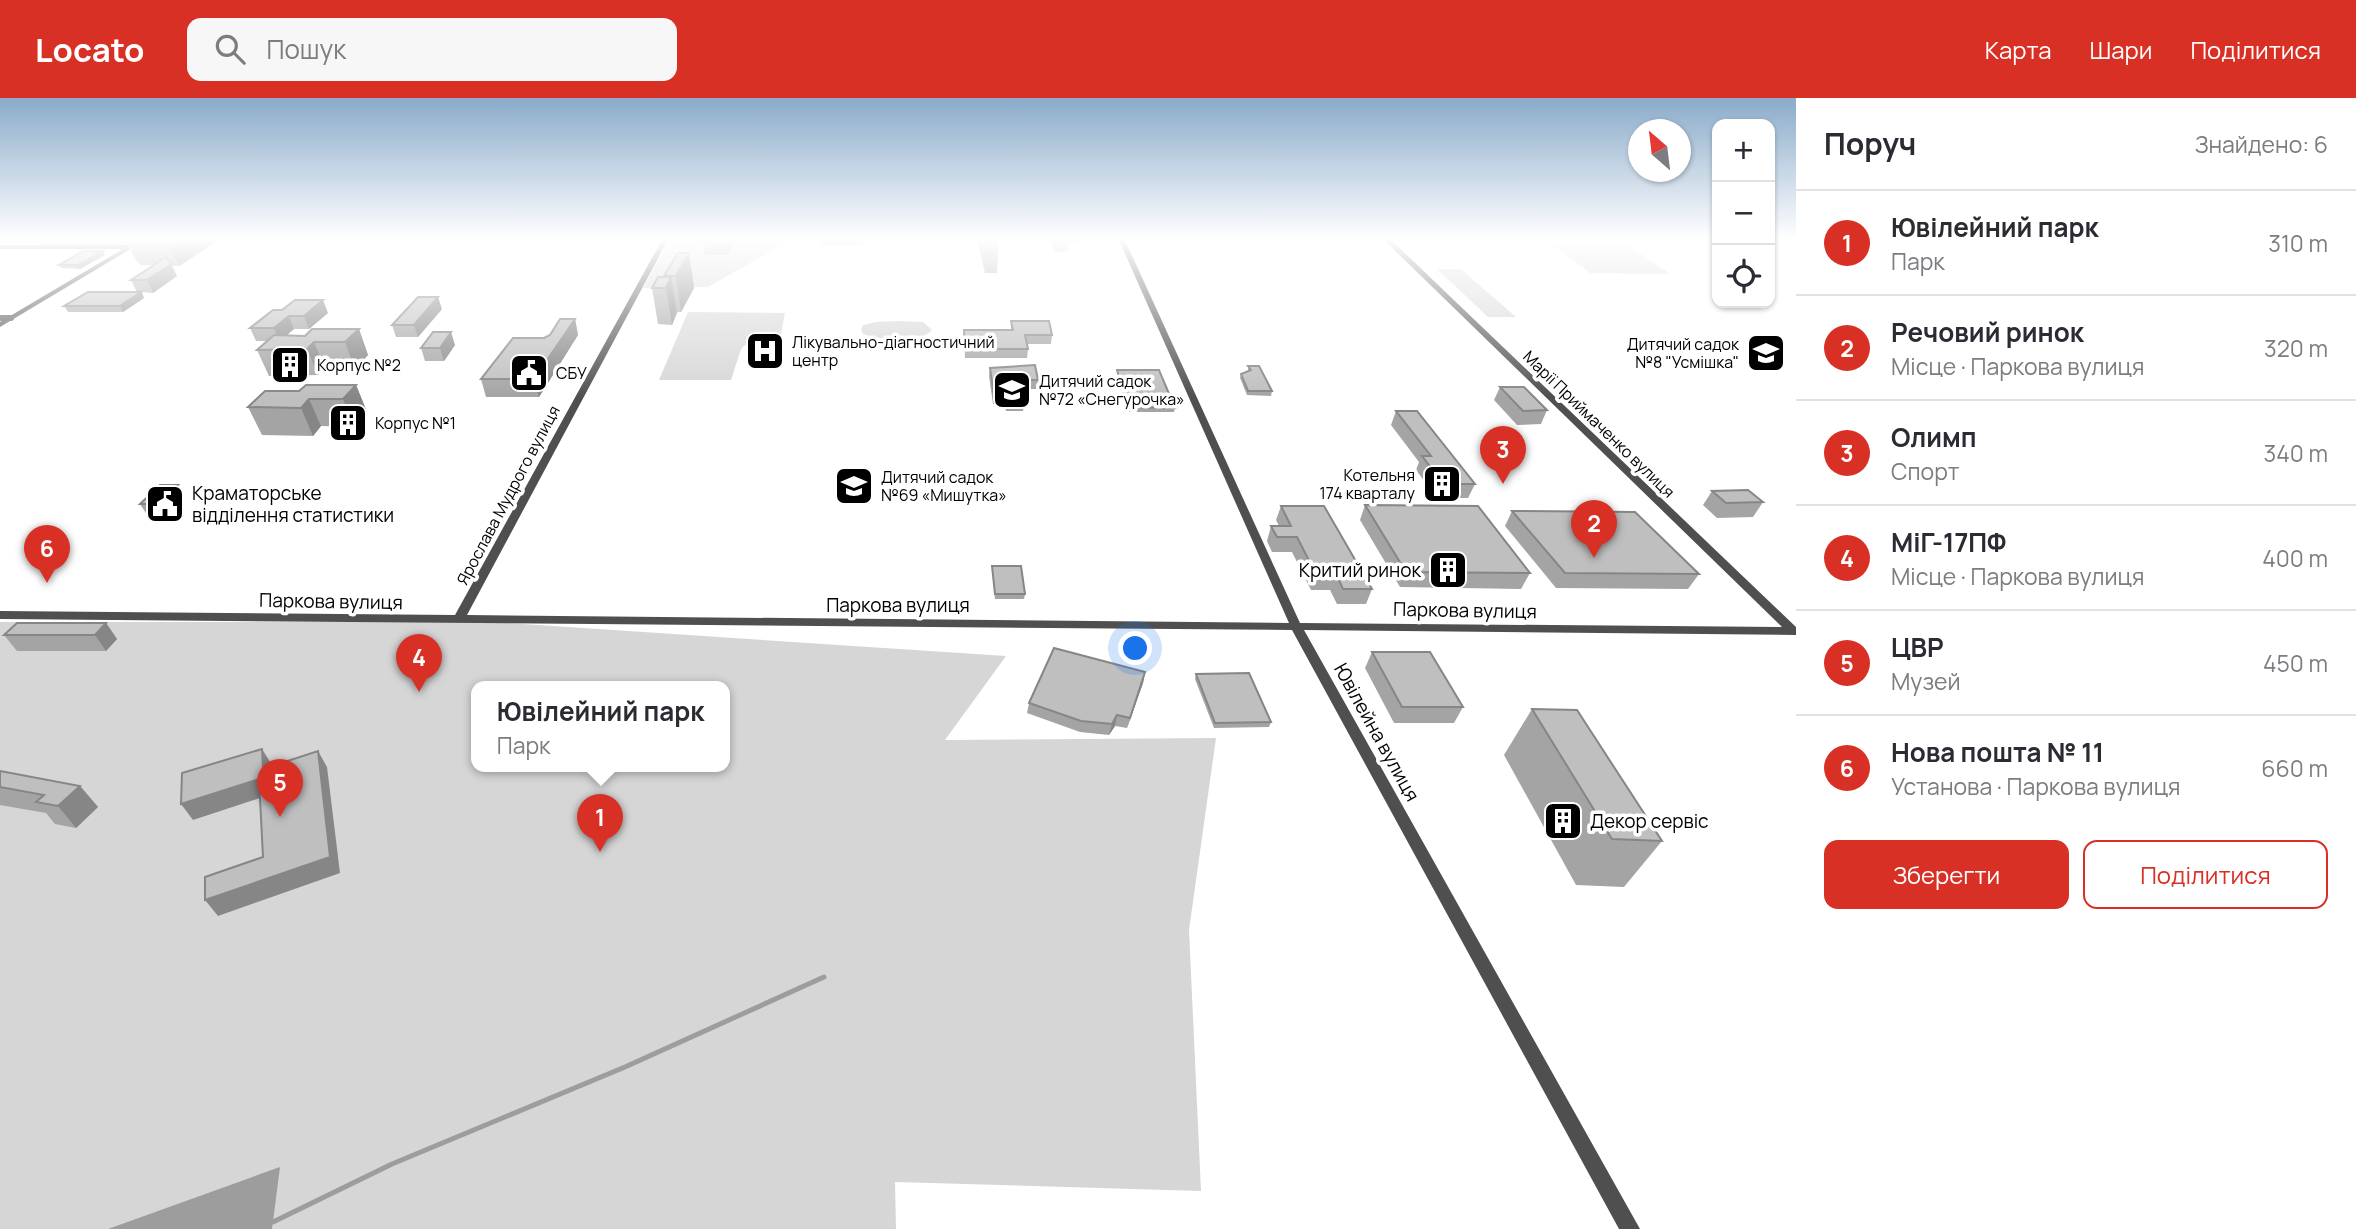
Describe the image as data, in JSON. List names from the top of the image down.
{
  "streets": {
    "street": [
      "Марії Приймаченко вулиця",
      "Ярослава Мудрого вулиця",
      "Паркова вулиця",
      "Ювілейна вулиця"
    ]
  },
  "crossings": [
    ["Марії Приймаченко вулиця", "Паркова вулиця"],
    ["Ярослава Мудрого вулиця", "Паркова вулиця"],
    ["Паркова вулиця", "Ювілейна вулиця"]
  ],
  "places": {
    "hospital": ["Лікувально-діагностичний центр"],
    "school or university": ["Дитячий садок №8 \"Усмішка\"", "Дитячий садок №72 «Снегурочка»", "Дитячий садок №69 «Мишутка»"],
    "building": [
      "Корпус №2",
      "Корпус №1",
      "Котельня 174 кварталу",
      "Критий ринок",
      "Декор сервіс"
    ],
    "public building": ["СБУ", "Краматорське відділення статистики"]
  },
  "north": "top left",
  "page": {
    "header": "Locato",
    "search": "Пошук",
    "nav": ["Карта", "Шари", "Поділитися"],
    "heading": ["Поруч", "Знайдено: 6"],
    "map_buttons": ["+", "−"],
    "list": [
      {
        "mark": "1",
        "name": "Ювілейний парк",
        "note": "Парк",
        "value": "310 m"
      },
      {
        "mark": "2",
        "name": "Речовий ринок",
        "note": "Місце · Паркова вулиця",
        "value": "320 m"
      },
      {
        "mark": "3",
        "name": "Олимп",
        "note": "Спорт",
        "value": "340 m"
      },
      {
        "mark": "4",
        "name": "МіГ-17ПФ",
        "note": "Місце · Паркова вулиця",
        "value": "400 m"
      },
      {
        "mark": "5",
        "name": "ЦВР",
        "note": "Музей",
        "value": "450 m"
      },
      {
        "mark": "6",
        "name": "Нова пошта № 11",
        "note": "Установа · Паркова вулиця",
        "value": "660 m"
      }
    ],
    "pins": [
      "3",
      "2",
      "6",
      "4",
      "5",
      "1"
    ],
    "popup": ["Ювілейний парк", "Парк"],
    "buttons": ["Зберегти", "Поділитися"]
  }
}
